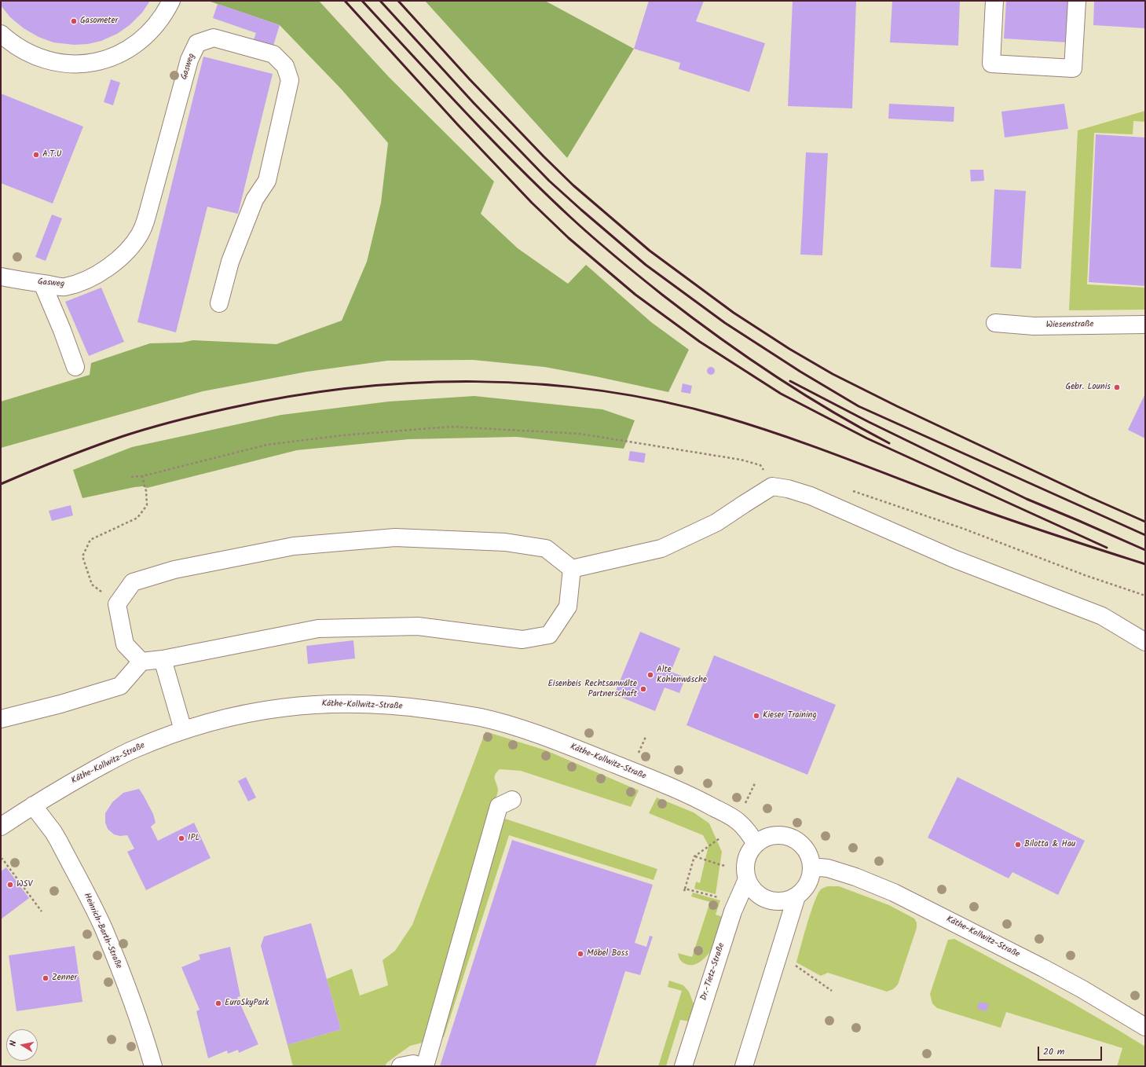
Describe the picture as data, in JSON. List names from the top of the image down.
{
  "streets": {
    "street": [
      "Gasweg",
      "Wiesenstraße",
      "Käthe-Kollwitz-Straße",
      "Heinrich-Barth-Straße",
      "Dr.-Tietz-Straße"
    ]
  },
  "crossings": [
    ["Käthe-Kollwitz-Straße", "Heinrich-Barth-Straße"],
    ["Käthe-Kollwitz-Straße", "Dr.-Tietz-Straße"]
  ],
  "places": [
    "Gasometer",
    "A.T.U",
    "Gebr. Lounis",
    "Alte Kohlenwäsche",
    "Eisenbeis Rechtsanwälte Partnerschaft",
    "Kieser Training",
    "IPL",
    "Bilotta & Hau",
    "WSV",
    "Möbel Boss",
    "Zenner",
    "EuroSkyPark"
  ],
  "scale_bar": "20 m",
  "north": "left"
}
